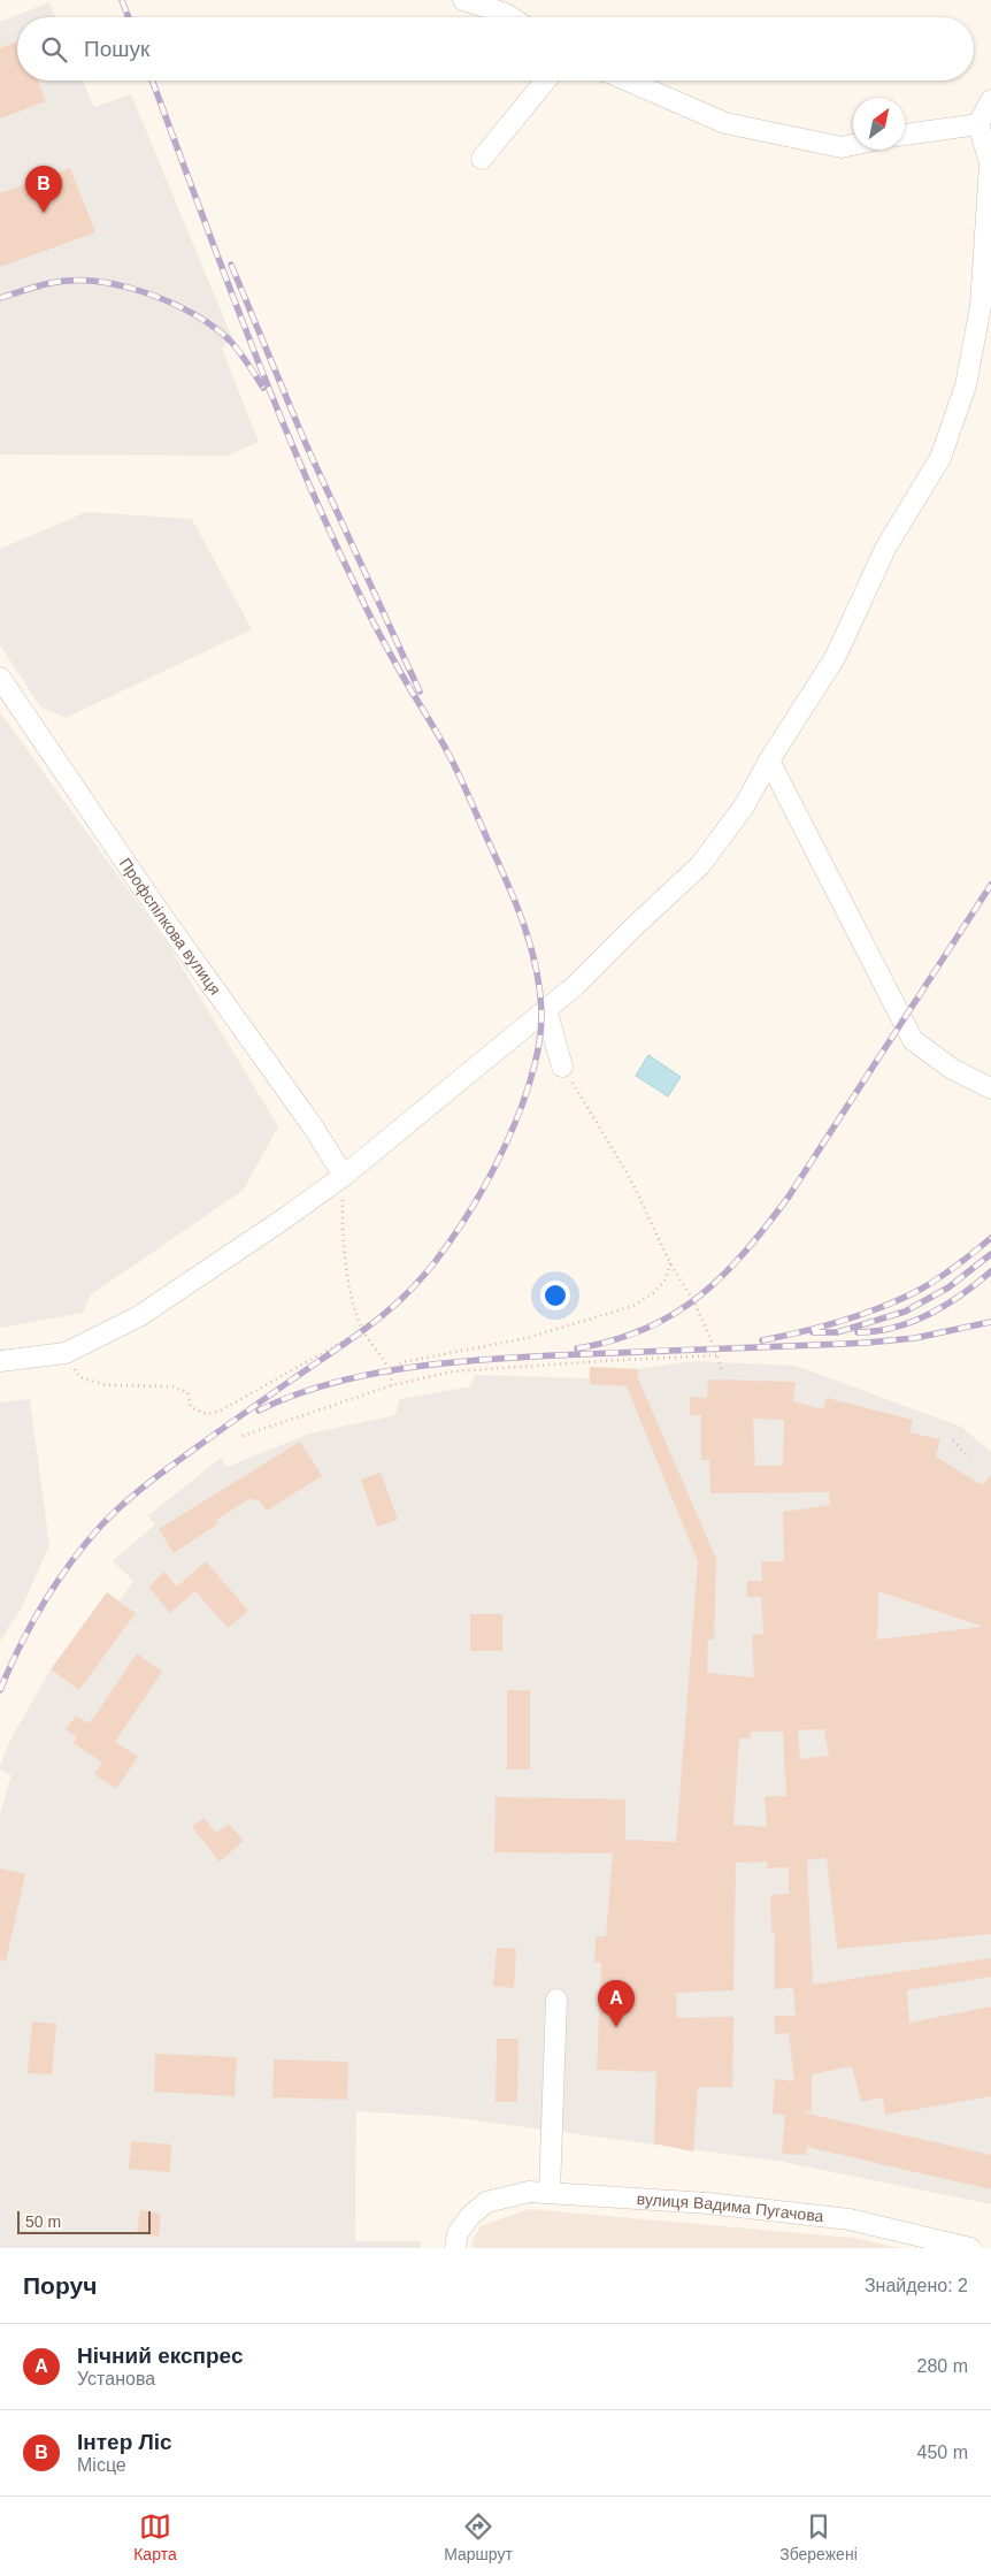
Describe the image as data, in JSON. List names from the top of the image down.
{
  "streets": {
    "street": ["Профспілкова вулиця", "вулиця Вадима Пугачова"]
  },
  "scale_bar": "50 m",
  "north": "top right",
  "page": {
    "search": "Пошук",
    "pins": ["B", "A"],
    "scale": "50 m",
    "heading": ["Поруч", "Знайдено: 2"],
    "list": [
      {
        "mark": "A",
        "name": "Нічний експрес",
        "note": "Установа",
        "value": "280 m"
      },
      {
        "mark": "B",
        "name": "Інтер Ліс",
        "note": "Місце",
        "value": "450 m"
      }
    ],
    "nav": ["Карта", "Маршрут", "Збережені"]
  }
}
